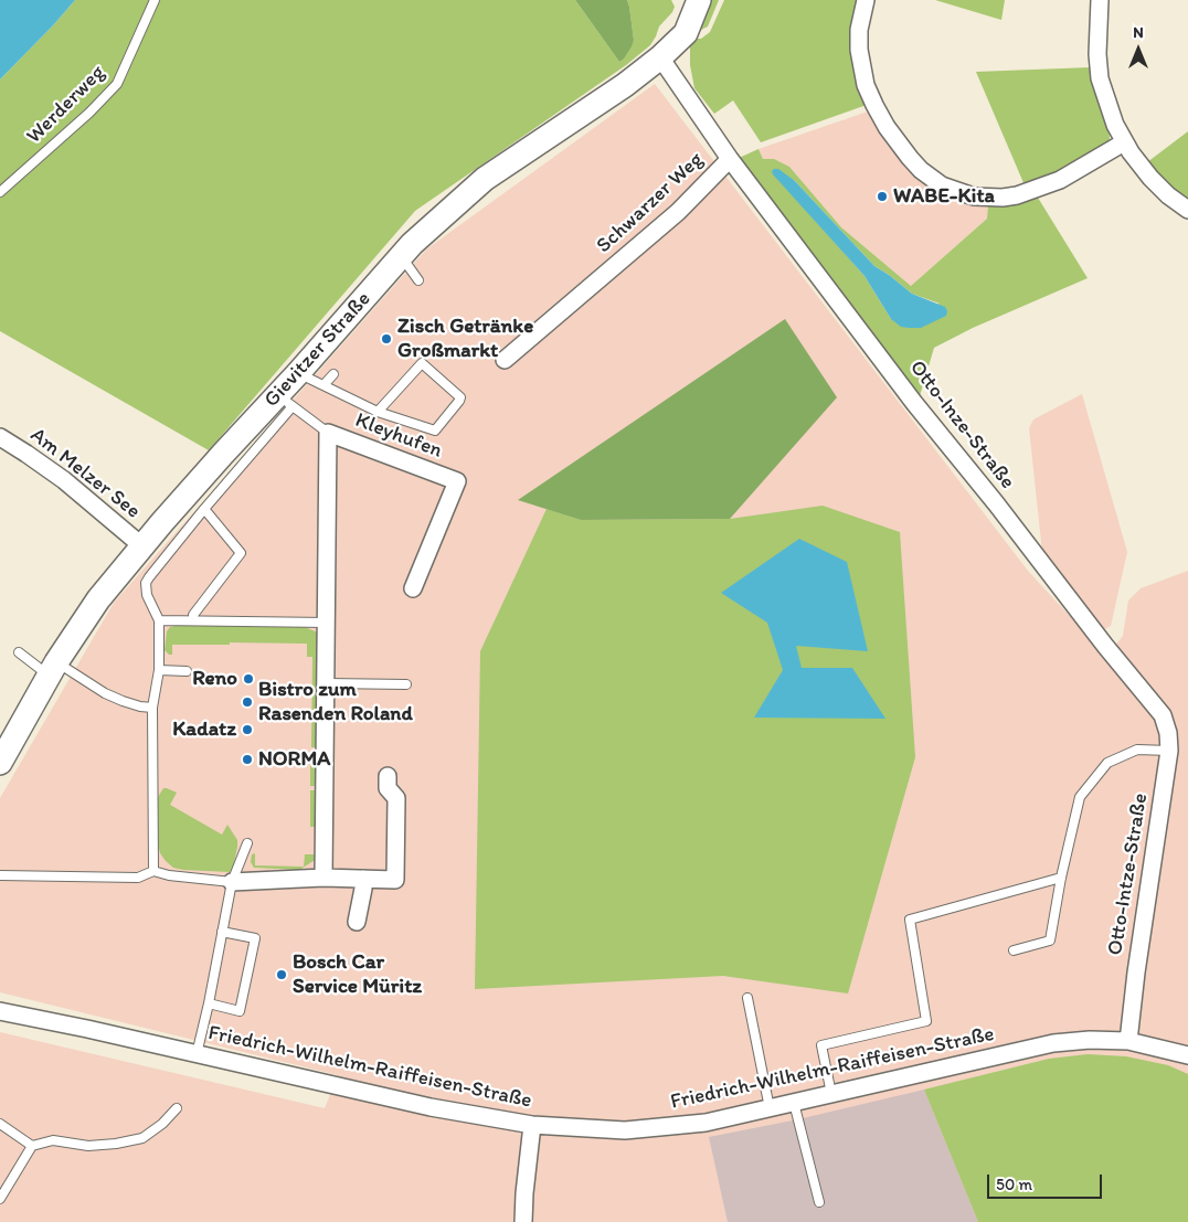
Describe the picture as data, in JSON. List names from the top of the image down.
{
  "streets": {
    "main road": ["Gievitzer Straße"],
    "street": [
      "Schwarzer Weg",
      "Otto-Inze-Straße",
      "Kleyhufen",
      "Am Melzer See",
      "Otto-Intze-Straße",
      "Friedrich-Wilhelm-Raiffeisen-Straße"
    ],
    "lane": ["Werderweg"]
  },
  "crossings": [
    ["Schwarzer Weg", "Gievitzer Straße"],
    ["Schwarzer Weg", "Otto-Inze-Straße"],
    ["Gievitzer Straße", "Am Melzer See"],
    ["Otto-Inze-Straße", "Otto-Intze-Straße"],
    ["Otto-Intze-Straße", "Friedrich-Wilhelm-Raiffeisen-Straße"]
  ],
  "places": [
    "WABE-Kita",
    "Zisch Getränke Großmarkt",
    "Reno",
    "Bistro zum Rasenden Roland",
    "Kadatz",
    "NORMA",
    "Bosch Car Service Müritz"
  ],
  "scale_bar": "50 m",
  "north": "top"
}
